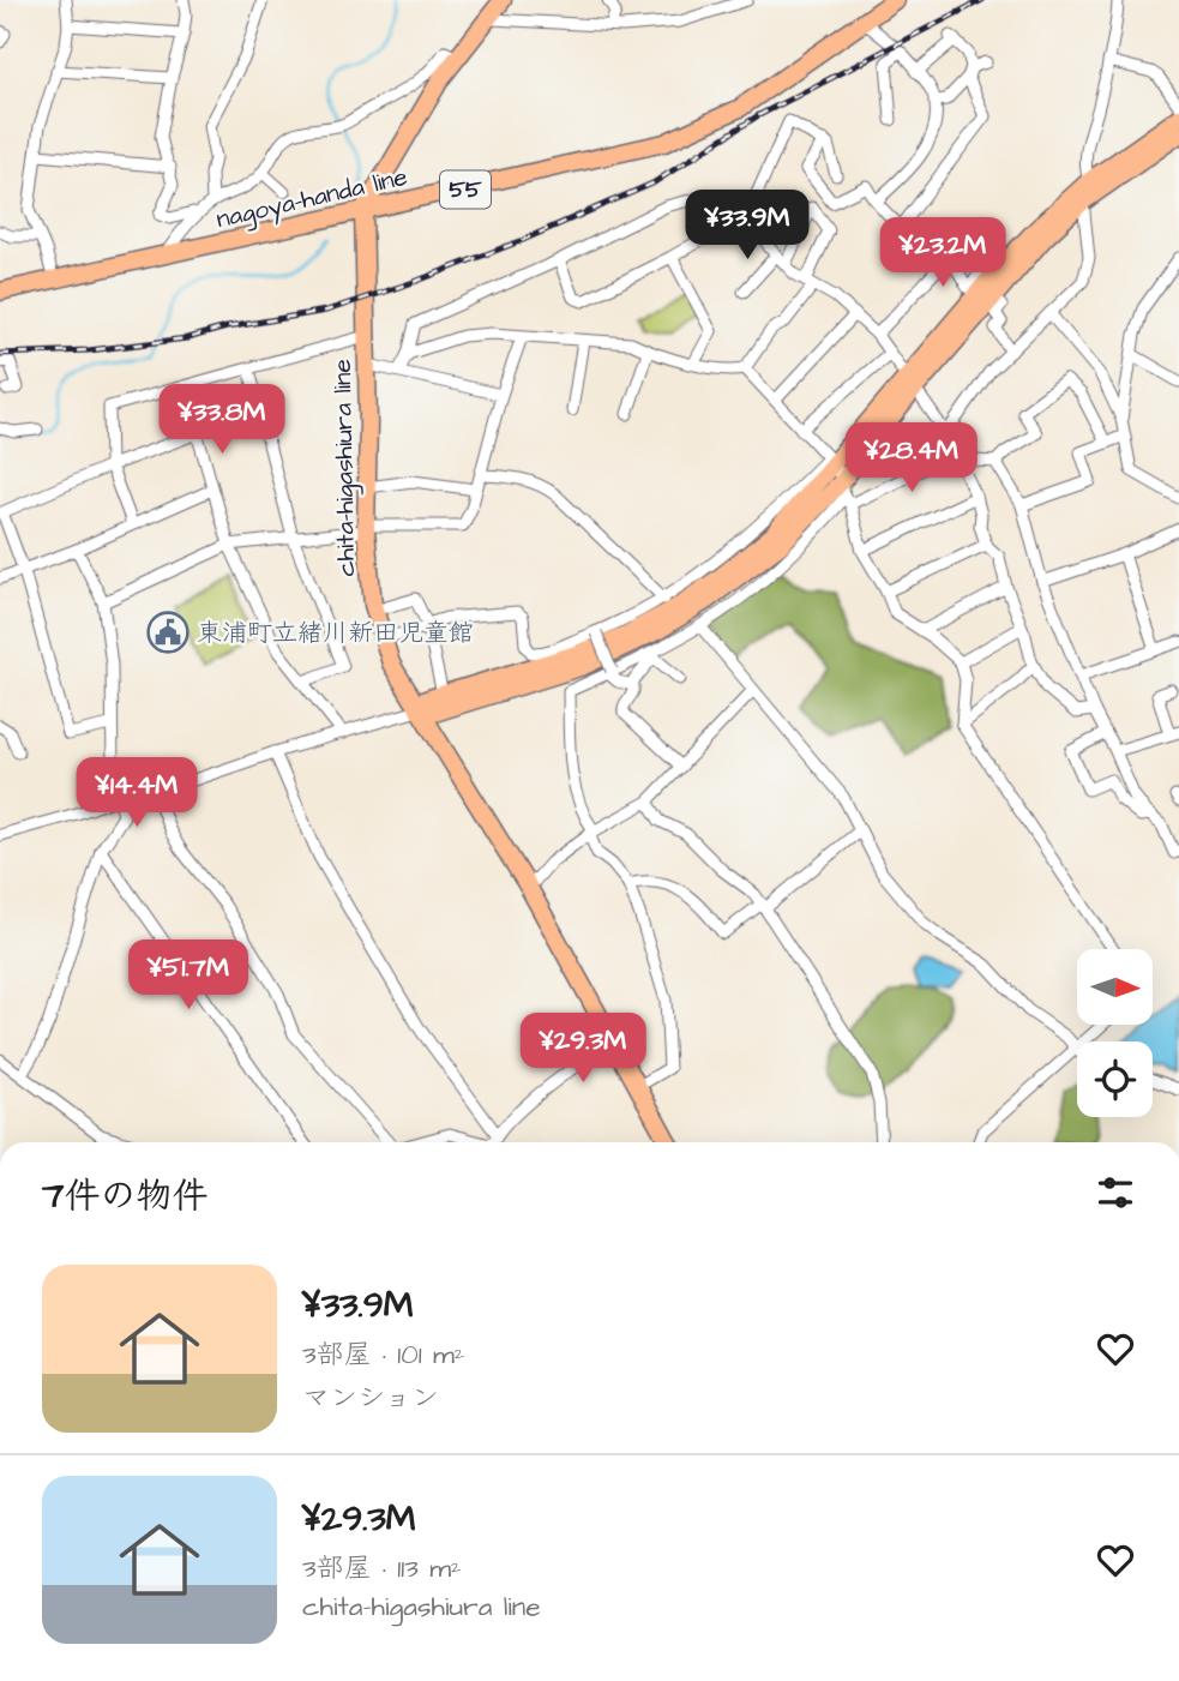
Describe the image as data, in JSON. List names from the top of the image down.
{
  "streets": {
    "main road": ["55", "nagoya-handa line", "chita-higashiura line"]
  },
  "crossings": [
    ["nagoya-handa line", "chita-higashiura line"]
  ],
  "places": {
    "public building": ["東浦町立緒川新田児童館"]
  },
  "north": "right",
  "page": {
    "price": [
      "¥33.9M",
      "¥23.2M",
      "¥33.8M",
      "¥28.4M",
      "¥14.4M",
      "¥51.7M",
      "¥29.3M"
    ],
    "heading": "7件の物件",
    "list": [
      {
        "name": "¥33.9M",
        "note": "3部屋 · 101 m² · マンション"
      },
      {
        "name": "¥29.3M",
        "note": "3部屋 · 113 m² · chita-higashiura line"
      }
    ]
  }
}
